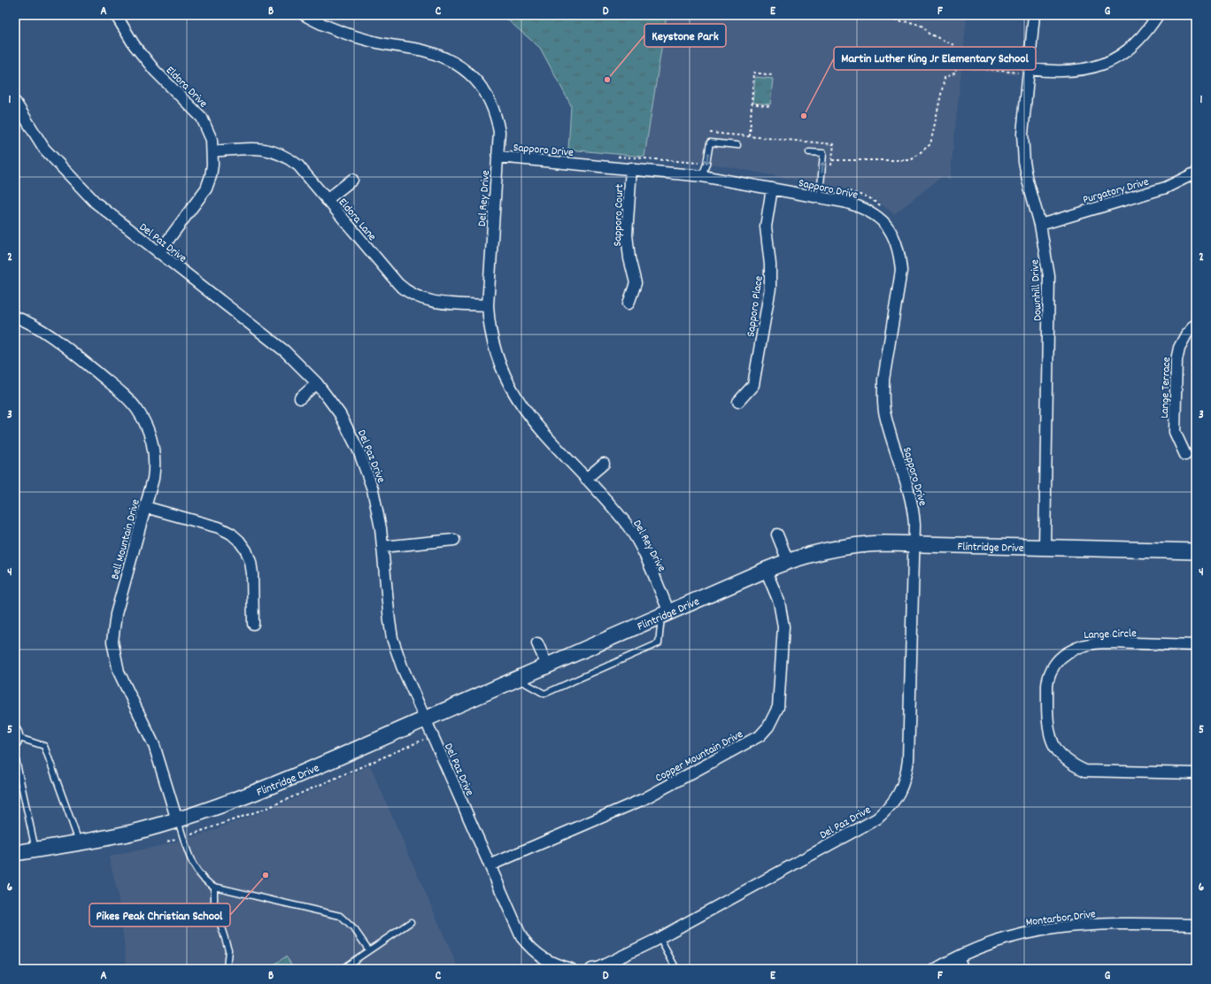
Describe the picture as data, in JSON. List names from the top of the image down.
{
  "streets": {
    "street": [
      "Eldora Drive",
      "Sapporo Drive",
      "Purgatory Drive",
      "Del Rey Drive",
      "Sapporo Court",
      "Eldora Lane",
      "Del Paz Drive",
      "Downhill Drive",
      "Sapporo Place",
      "Lange Terrace",
      "Bell Mountain Drive",
      "Flintridge Drive",
      "Lange Circle",
      "Copper Mountain Drive",
      "Montarbor Drive"
    ]
  },
  "crossings": [
    ["Eldora Drive", "Eldora Lane"],
    ["Eldora Drive", "Del Paz Drive"],
    ["Sapporo Drive", "Del Rey Drive"],
    ["Sapporo Drive", "Sapporo Court"],
    ["Sapporo Drive", "Del Paz Drive"],
    ["Sapporo Drive", "Sapporo Place"],
    ["Sapporo Drive", "Flintridge Drive"],
    ["Purgatory Drive", "Downhill Drive"],
    ["Del Rey Drive", "Eldora Lane"],
    ["Del Rey Drive", "Flintridge Drive"],
    ["Del Paz Drive", "Flintridge Drive"],
    ["Del Paz Drive", "Copper Mountain Drive"],
    ["Downhill Drive", "Flintridge Drive"],
    ["Bell Mountain Drive", "Flintridge Drive"],
    ["Flintridge Drive", "Copper Mountain Drive"]
  ],
  "places": ["Keystone Park", "Martin Luther King Jr Elementary School", "Pikes Peak Christian School"],
  "grid": {
    "columns": [
      "A",
      "B",
      "C",
      "D",
      "E",
      "F",
      "G"
    ],
    "rows": [
      "1",
      "2",
      "3",
      "4",
      "5",
      "6"
    ]
  }
}
